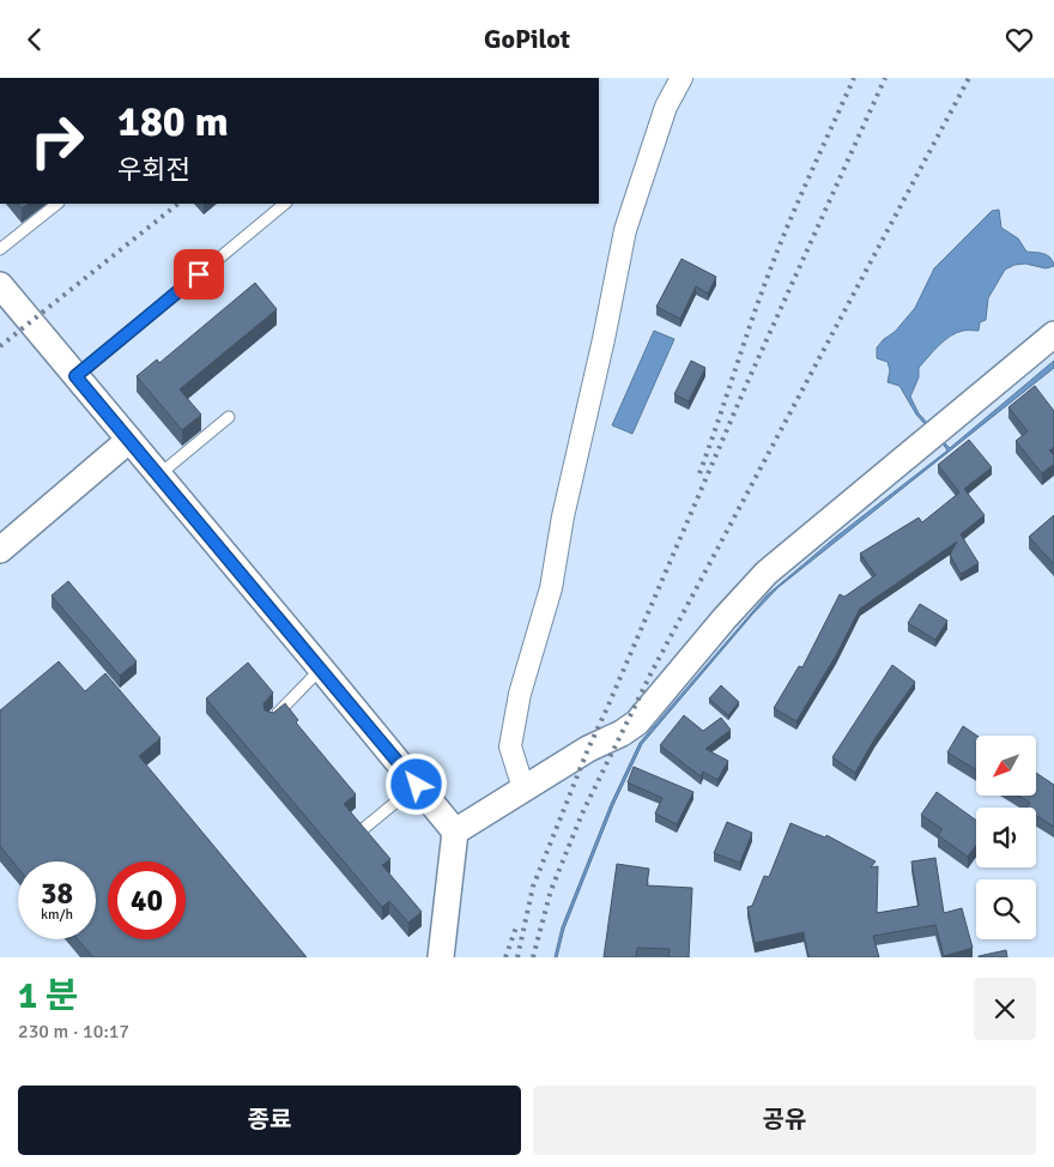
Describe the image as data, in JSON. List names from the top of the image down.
{
  "north": "bottom left",
  "page": {
    "header": "GoPilot",
    "turn": ["180 m", "우회전"],
    "speed": "38 km/h",
    "limit": "40",
    "heading": ["1 분", "230 m · 10:17"],
    "buttons": ["종료", "공유"]
  }
}
